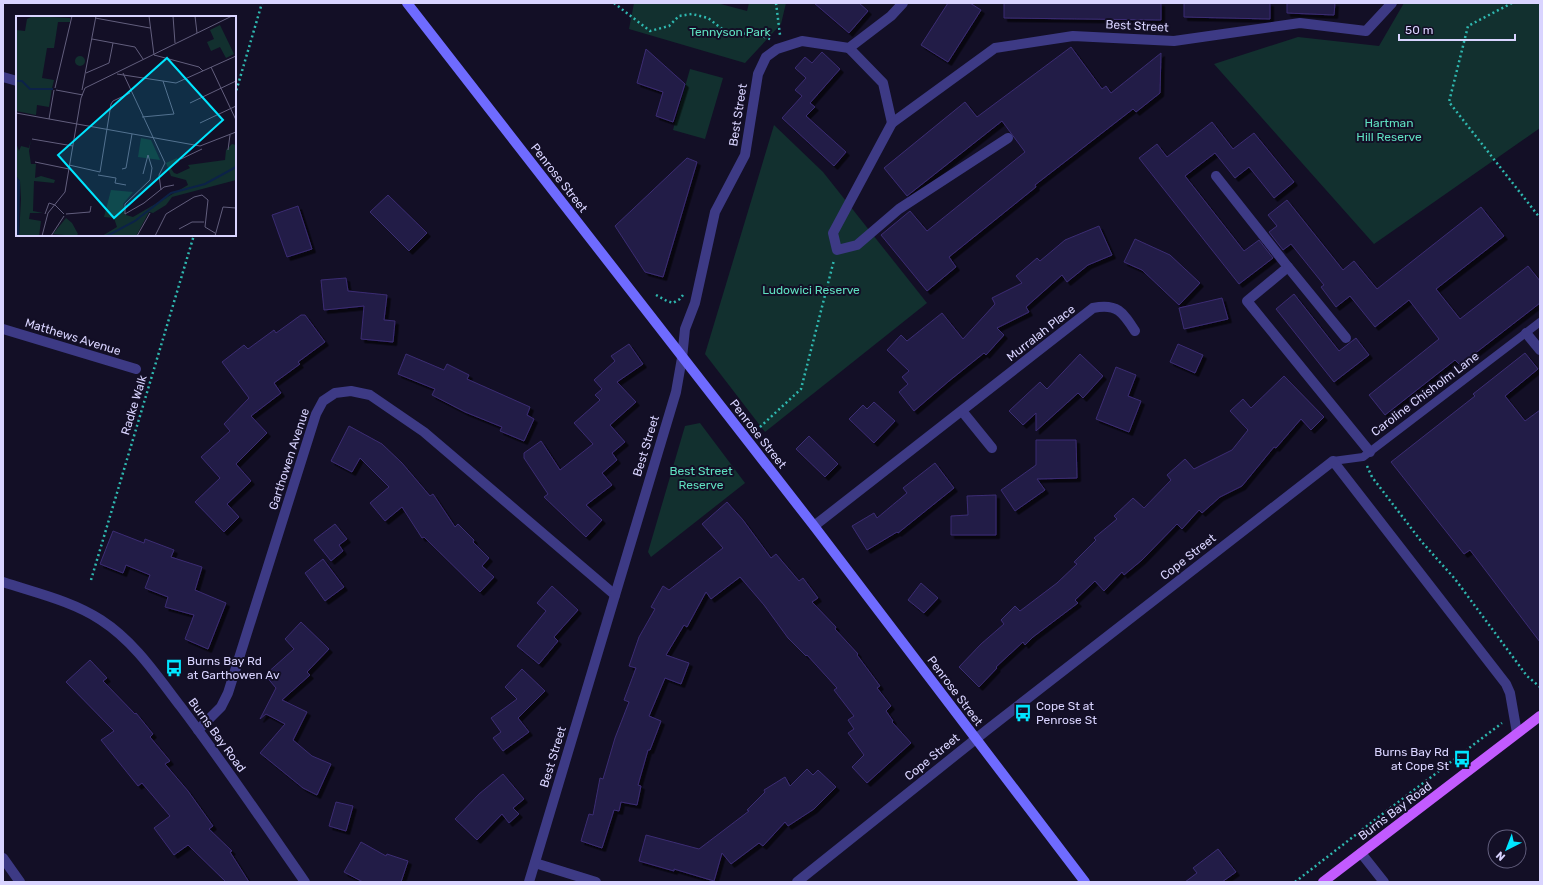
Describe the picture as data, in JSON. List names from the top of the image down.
{
  "streets": {
    "main road": ["Penrose Street", "Burns Bay Road"],
    "street": [
      "Best Street",
      "Murralah Place",
      "Matthews Avenue",
      "Garthowen Avenue",
      "Cope Street"
    ],
    "lane": ["Caroline Chisholm Lane"],
    "path": ["Radke Walk"]
  },
  "crossings": [
    ["Best Street", "Penrose Street"],
    ["Best Street", "Garthowen Avenue"],
    ["Penrose Street", "Murralah Place"],
    ["Penrose Street", "Cope Street"],
    ["Garthowen Avenue", "Burns Bay Road"]
  ],
  "parks": [
    "Tennyson Park",
    "Hartman Hill Reserve",
    "Ludowici Reserve",
    "Best Street Reserve"
  ],
  "places": {
    "bus stop": ["Burns Bay Rd at Garthowen Av", "Cope St at Penrose St", "Burns Bay Rd at Cope St"]
  },
  "scale_bar": "50 m",
  "north": "bottom left"
}
